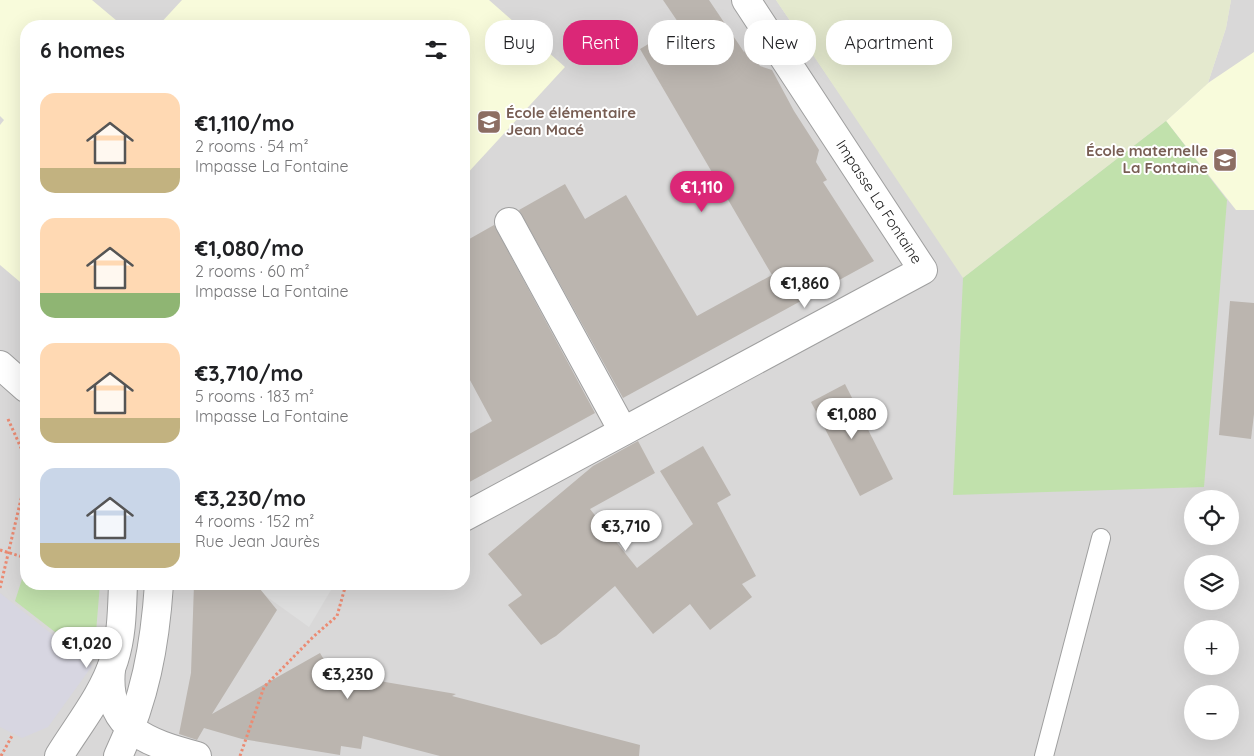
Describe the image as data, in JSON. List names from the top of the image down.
{
  "streets": {
    "street": ["Impasse La Fontaine"]
  },
  "places": {
    "school or university": ["École élémentaire Jean Macé", "École maternelle La Fontaine"]
  },
  "page": {
    "chip": [
      "Buy",
      "Rent",
      "Filters",
      "New",
      "Apartment"
    ],
    "heading": "6 homes",
    "list": [
      {
        "name": "€1,110/mo",
        "note": "2 rooms · 54 m² · Impasse La Fontaine"
      },
      {
        "name": "€1,080/mo",
        "note": "2 rooms · 60 m² · Impasse La Fontaine"
      },
      {
        "name": "€3,710/mo",
        "note": "5 rooms · 183 m² · Impasse La Fontaine"
      },
      {
        "name": "€3,230/mo",
        "note": "4 rooms · 152 m² · Rue Jean Jaurès"
      }
    ],
    "price": [
      "€1,110",
      "€1,860",
      "€1,080",
      "€3,710",
      "€1,020",
      "€3,230"
    ],
    "map_buttons": ["+", "−"]
  }
}
